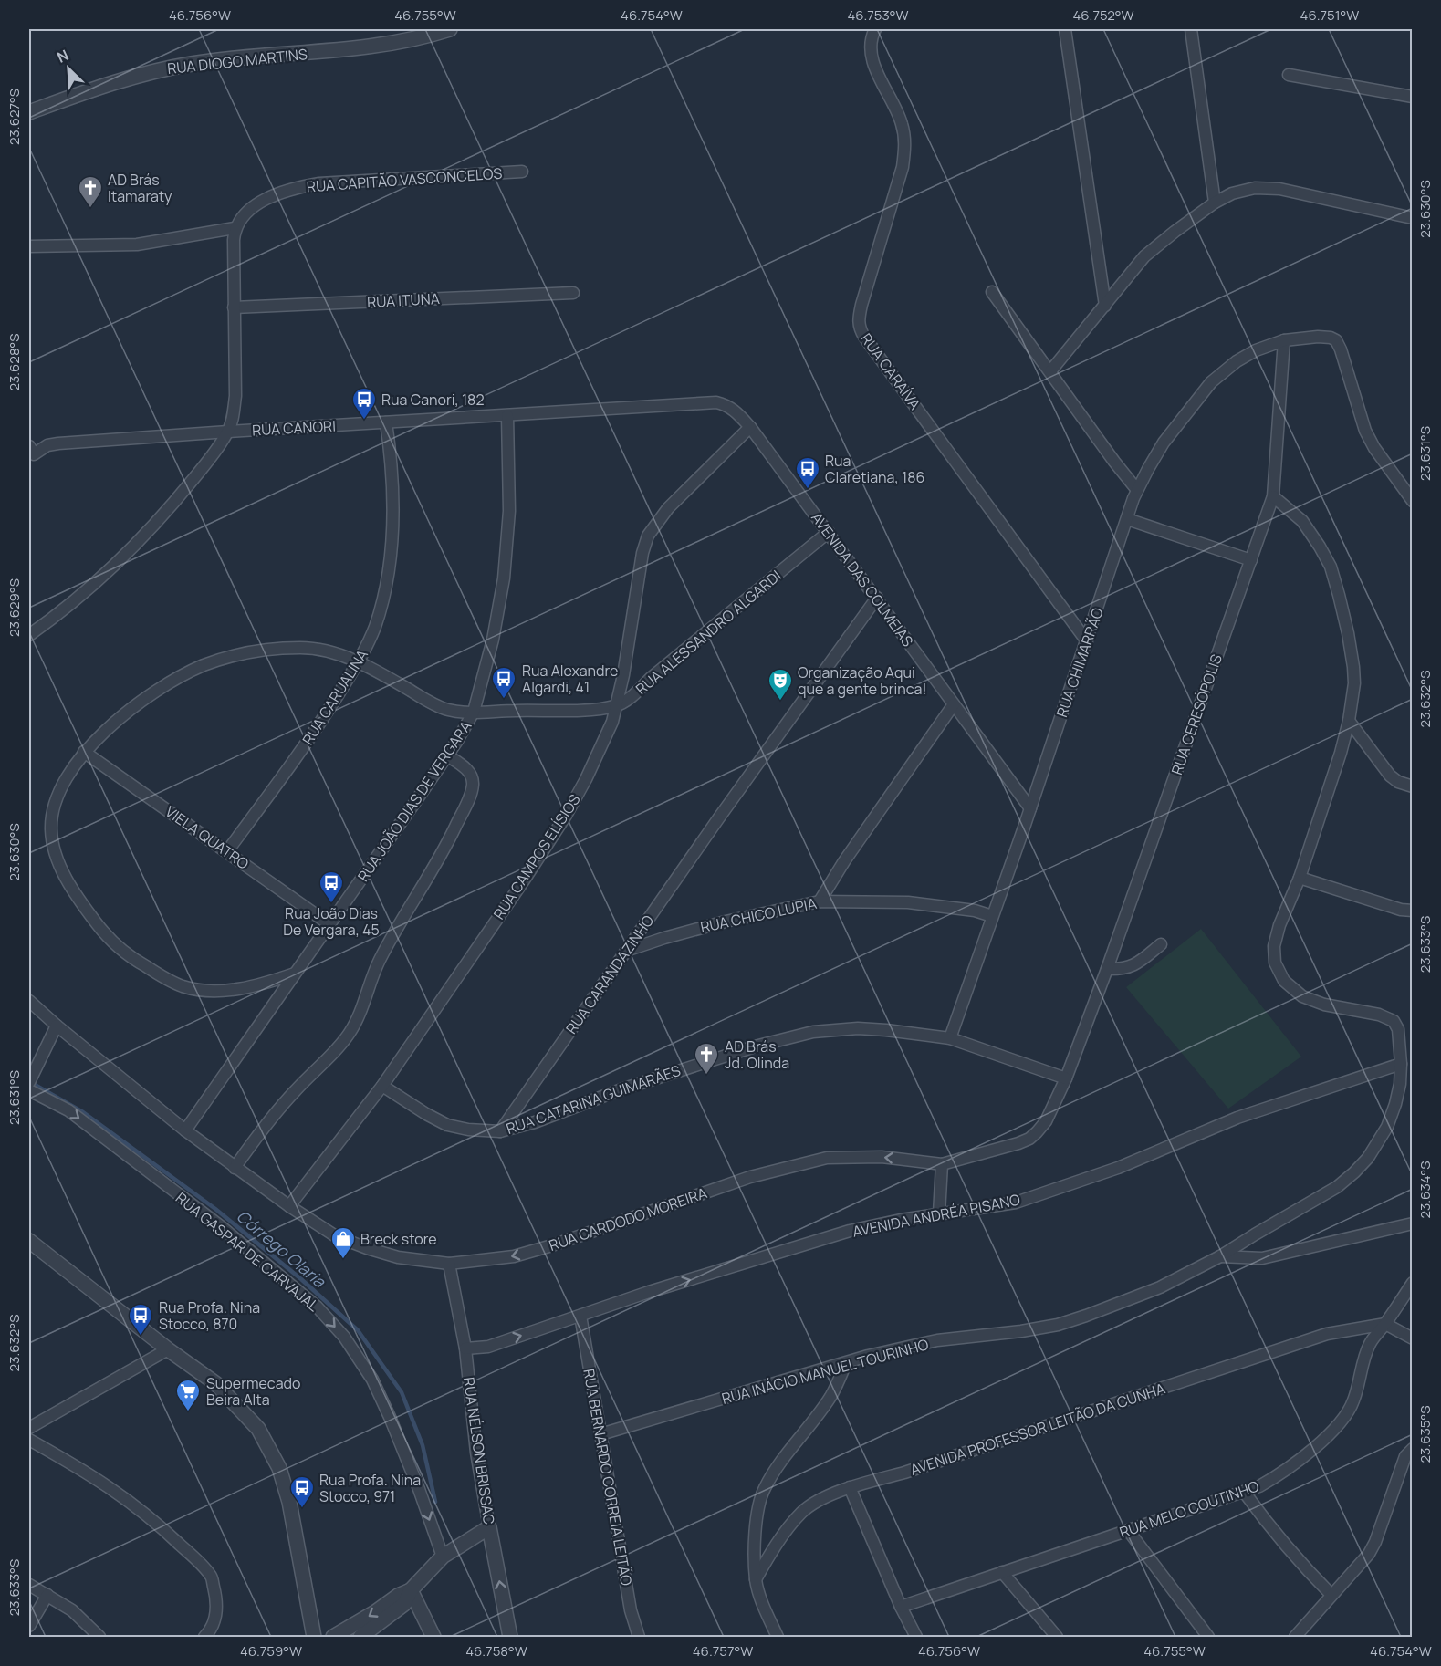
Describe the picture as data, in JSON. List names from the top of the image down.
{
  "streets": {
    "street": [
      "RUA DIOGO MARTINS",
      "RUA CAPITÃO VASCONCELOS",
      "RUA ITUNA",
      "RUA CARAÍVA",
      "RUA CANORI",
      "AVENIDA DAS COLMEIAS",
      "RUA ALESSANDRO ALGARDI",
      "RUA CHIMARRÃO",
      "RUA CARUALINA",
      "RUA CERESÓPOLIS",
      "RUA JOÃO DIAS DE VERGARA",
      "VIELA QUATRO",
      "RUA CAMPOS ELÍSIOS",
      "RUA CHICO LUPIA",
      "RUA CARANDAZINHO",
      "RUA CATARINA GUIMARÃES",
      "AVENIDA ANDRÉA PISANO",
      "RUA CARDODO MOREIRA",
      "RUA GASPAR DE CARVAJAL",
      "RUA INÁCIO MANUEL TOURINHO",
      "AVENIDA PROFESSOR LEITÃO DA CUNHA",
      "RUA NÉLSON BRISSAC",
      "RUA BERNARDO CORREIA LEITÃO",
      "RUA MELO COUTINHO"
    ]
  },
  "crossings": [
    ["RUA CARAÍVA", "RUA CHIMARRÃO"],
    ["RUA CANORI", "AVENIDA DAS COLMEIAS"],
    ["RUA CANORI", "RUA CARUALINA"],
    ["RUA CANORI", "RUA JOÃO DIAS DE VERGARA"],
    ["AVENIDA DAS COLMEIAS", "RUA ALESSANDRO ALGARDI"],
    ["AVENIDA DAS COLMEIAS", "RUA CHIMARRÃO"],
    ["AVENIDA DAS COLMEIAS", "RUA CAMPOS ELÍSIOS"],
    ["AVENIDA DAS COLMEIAS", "RUA CARANDAZINHO"],
    ["RUA ALESSANDRO ALGARDI", "RUA CAMPOS ELÍSIOS"],
    ["RUA CHIMARRÃO", "RUA CERESÓPOLIS"],
    ["RUA CHIMARRÃO", "RUA CHICO LUPIA"],
    ["RUA CHIMARRÃO", "RUA CATARINA GUIMARÃES"],
    ["RUA CARUALINA", "VIELA QUATRO"],
    ["RUA CERESÓPOLIS", "RUA CATARINA GUIMARÃES"],
    ["RUA CERESÓPOLIS", "RUA CARDODO MOREIRA"],
    ["RUA CERESÓPOLIS", "RUA INÁCIO MANUEL TOURINHO"],
    ["RUA JOÃO DIAS DE VERGARA", "VIELA QUATRO"],
    ["RUA JOÃO DIAS DE VERGARA", "RUA CARDODO MOREIRA"],
    ["RUA CAMPOS ELÍSIOS", "RUA CATARINA GUIMARÃES"],
    ["RUA CAMPOS ELÍSIOS", "RUA CARDODO MOREIRA"],
    ["RUA CHICO LUPIA", "RUA CARANDAZINHO"],
    ["RUA CARANDAZINHO", "RUA CATARINA GUIMARÃES"],
    ["RUA CATARINA GUIMARÃES", "RUA CARDODO MOREIRA"],
    ["AVENIDA ANDRÉA PISANO", "RUA INÁCIO MANUEL TOURINHO"],
    ["AVENIDA ANDRÉA PISANO", "RUA NÉLSON BRISSAC"],
    ["AVENIDA ANDRÉA PISANO", "RUA BERNARDO CORREIA LEITÃO"],
    ["RUA CARDODO MOREIRA", "RUA NÉLSON BRISSAC"],
    ["RUA INÁCIO MANUEL TOURINHO", "RUA BERNARDO CORREIA LEITÃO"],
    ["AVENIDA PROFESSOR LEITÃO DA CUNHA", "RUA MELO COUTINHO"]
  ],
  "one_way": ["AVENIDA ANDRÉA PISANO", "RUA CARDODO MOREIRA", "RUA GASPAR DE CARVAJAL"],
  "water": ["Córrego Olaria"],
  "places": {
    "church": ["AD Brás Itamaraty", "AD Brás Jd. Olinda"],
    "bus stop": [
      "Rua Canori, 182",
      "Rua Claretiana, 186",
      "Rua Alexandre Algardi, 41",
      "Rua João Dias De Vergara, 45",
      "Rua Profa. Nina Stocco, 870",
      "Rua Profa. Nina Stocco, 971"
    ],
    "theatre": ["Organização Aqui que a gente brinca!"],
    "shop": ["Breck store"],
    "supermarket": ["Supermecado Beira Alta"]
  },
  "north": "top left",
  "coordinates": [
    "46.756°W",
    "46.755°W",
    "46.754°W",
    "46.753°W",
    "46.752°W",
    "46.751°W",
    "23.627°S",
    "23.630°S",
    "23.628°S",
    "23.631°S",
    "23.629°S",
    "23.632°S",
    "23.633°S",
    "23.634°S",
    "23.635°S",
    "46.759°W",
    "46.758°W",
    "46.757°W"
  ]
}
